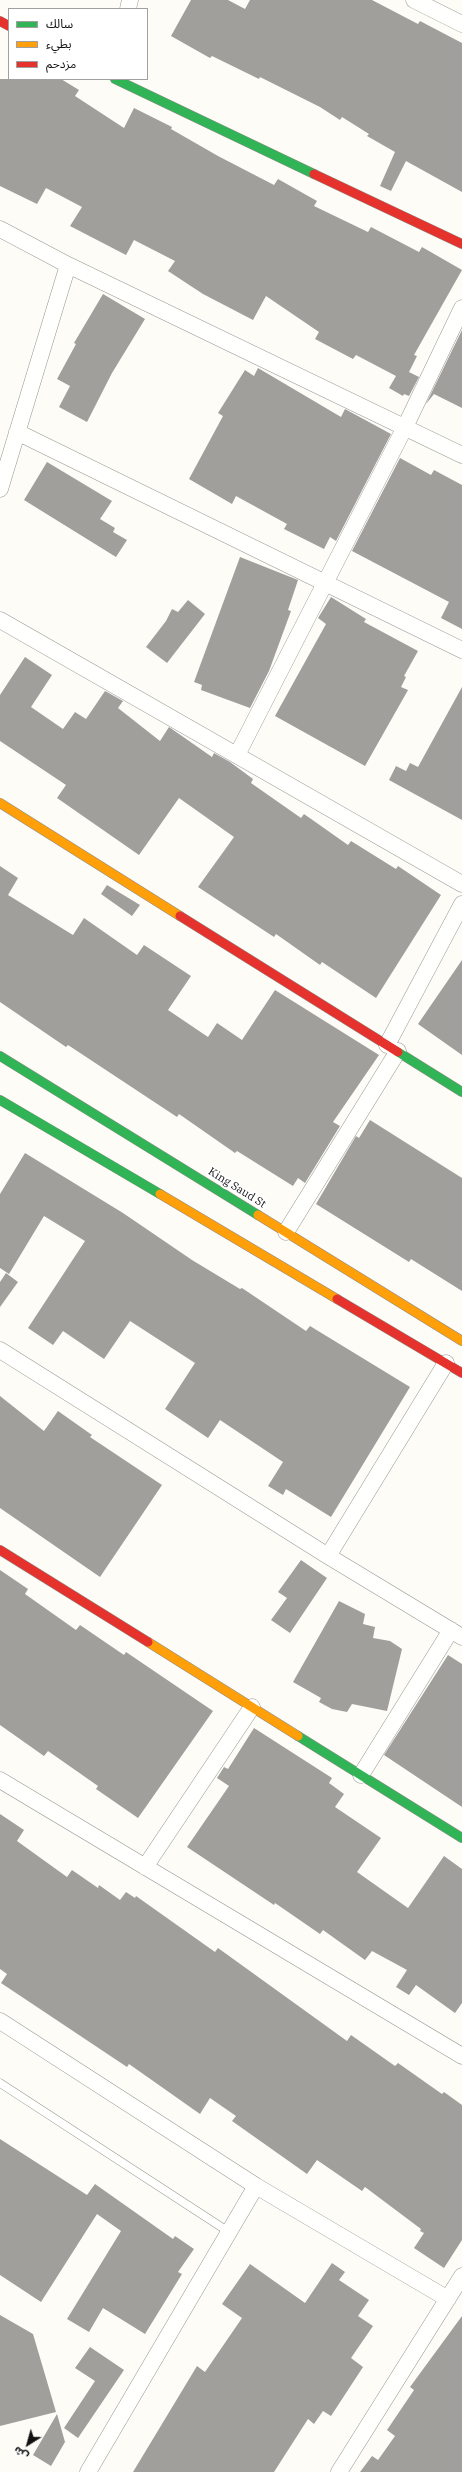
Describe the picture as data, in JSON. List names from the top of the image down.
{
  "streets": {
    "street": ["King Saud St"]
  },
  "legend": ["سالك", "بطيء", "مزدحم"],
  "north": "bottom left"
}
